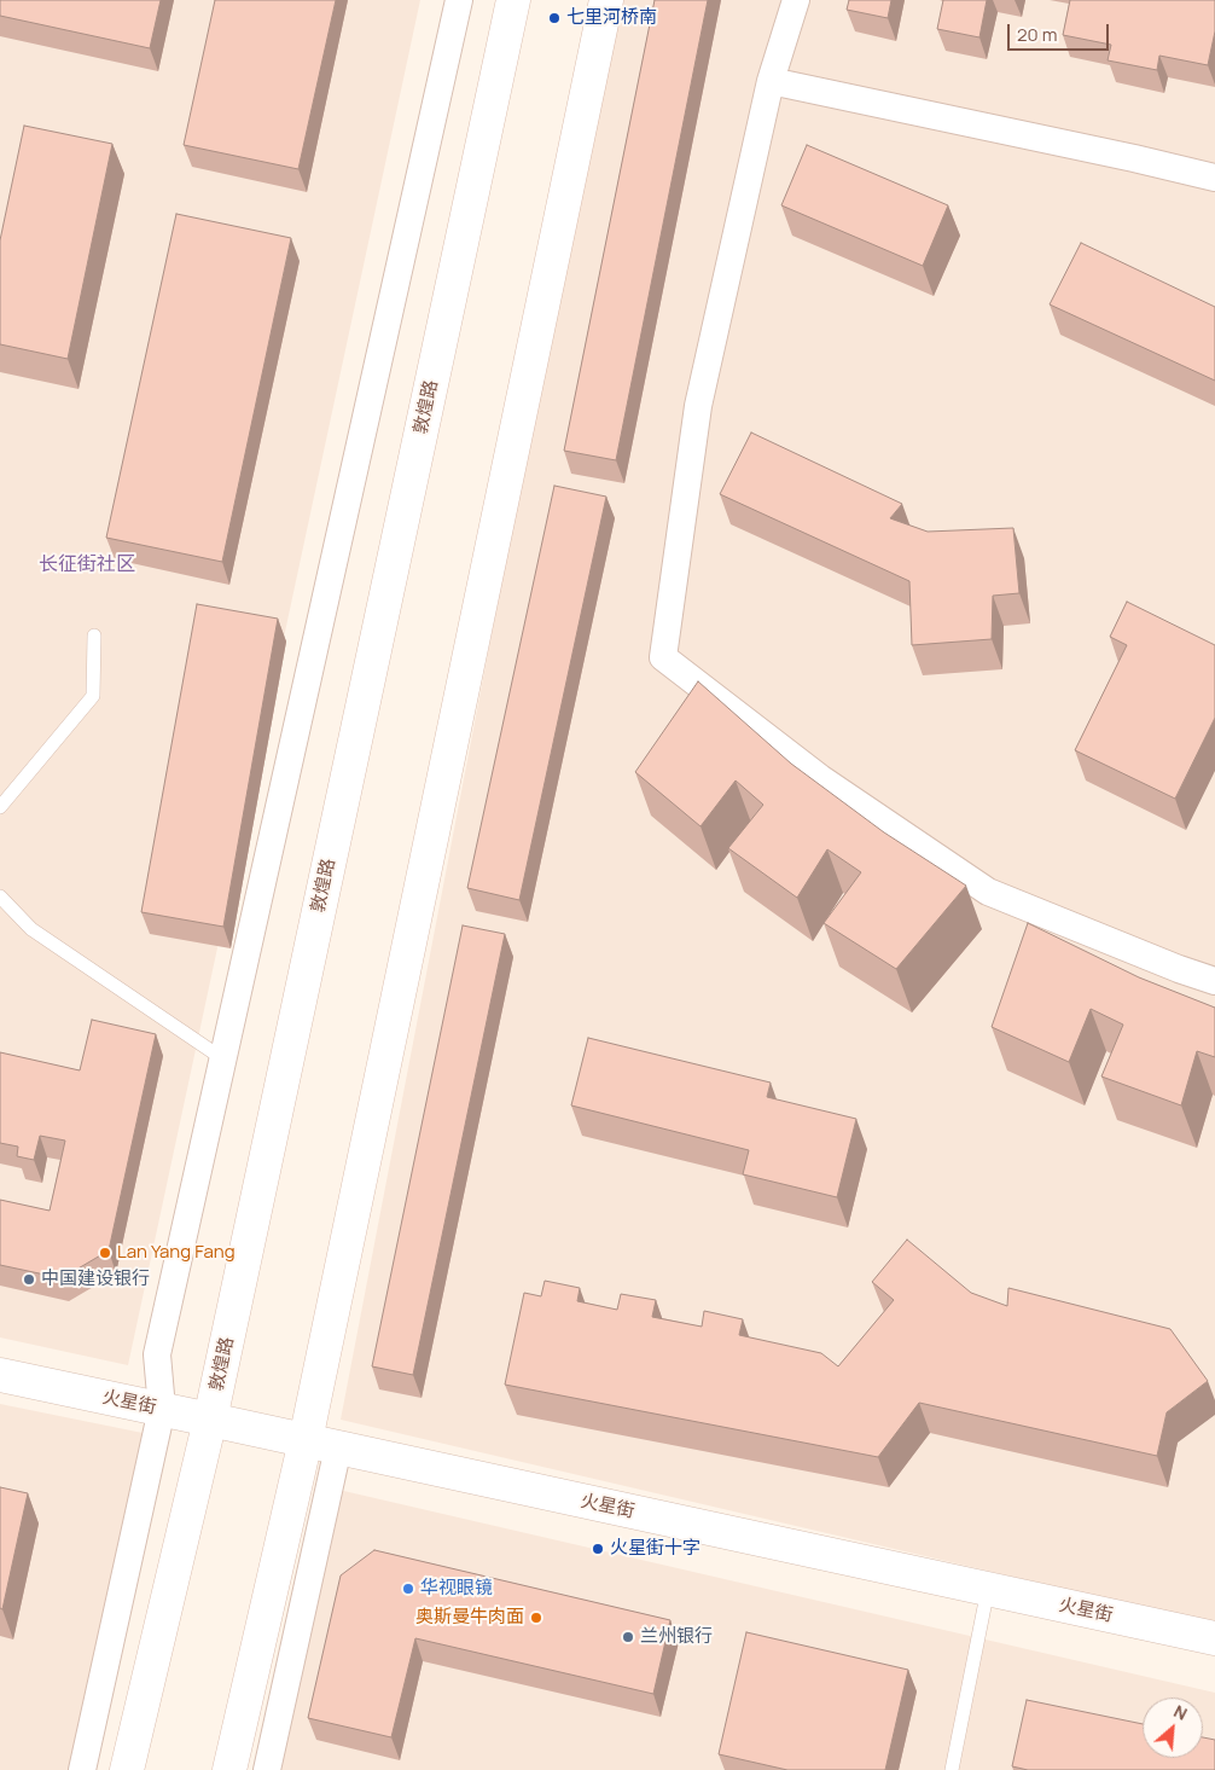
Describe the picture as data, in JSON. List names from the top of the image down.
{
  "streets": {
    "main road": ["敦煌路", "火星街"]
  },
  "crossings": [
    ["敦煌路", "火星街"]
  ],
  "districts": ["长征街社区"],
  "places": [
    "七里河桥南",
    "Lan Yang Fang",
    "中国建设银行",
    "火星街十字",
    "华视眼镜",
    "奥斯曼牛肉面",
    "兰州银行"
  ],
  "scale_bar": "20 m",
  "north": "top right"
}
